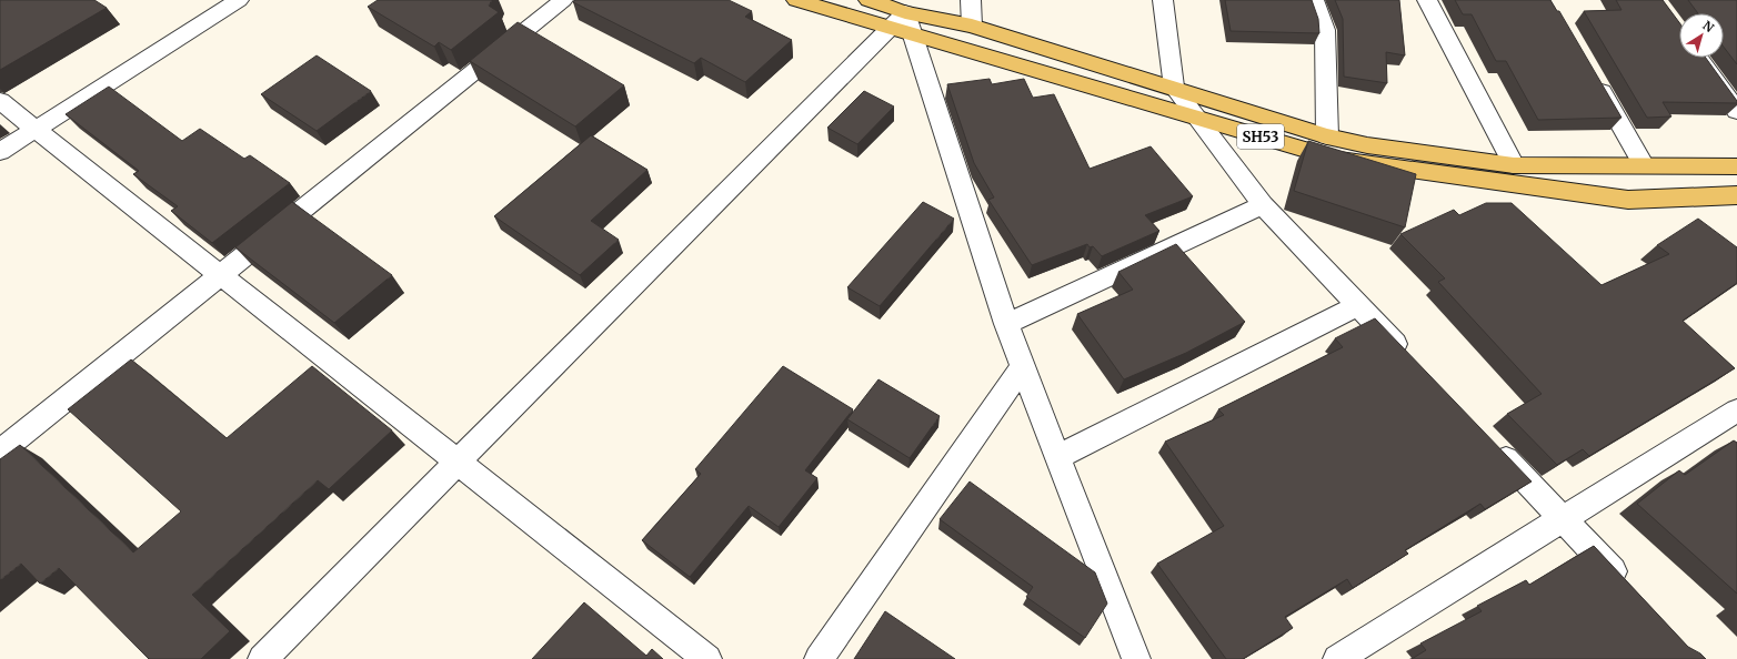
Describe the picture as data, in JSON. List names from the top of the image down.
{
  "streets": {
    "main road": ["SH53"]
  },
  "north": "top right"
}
